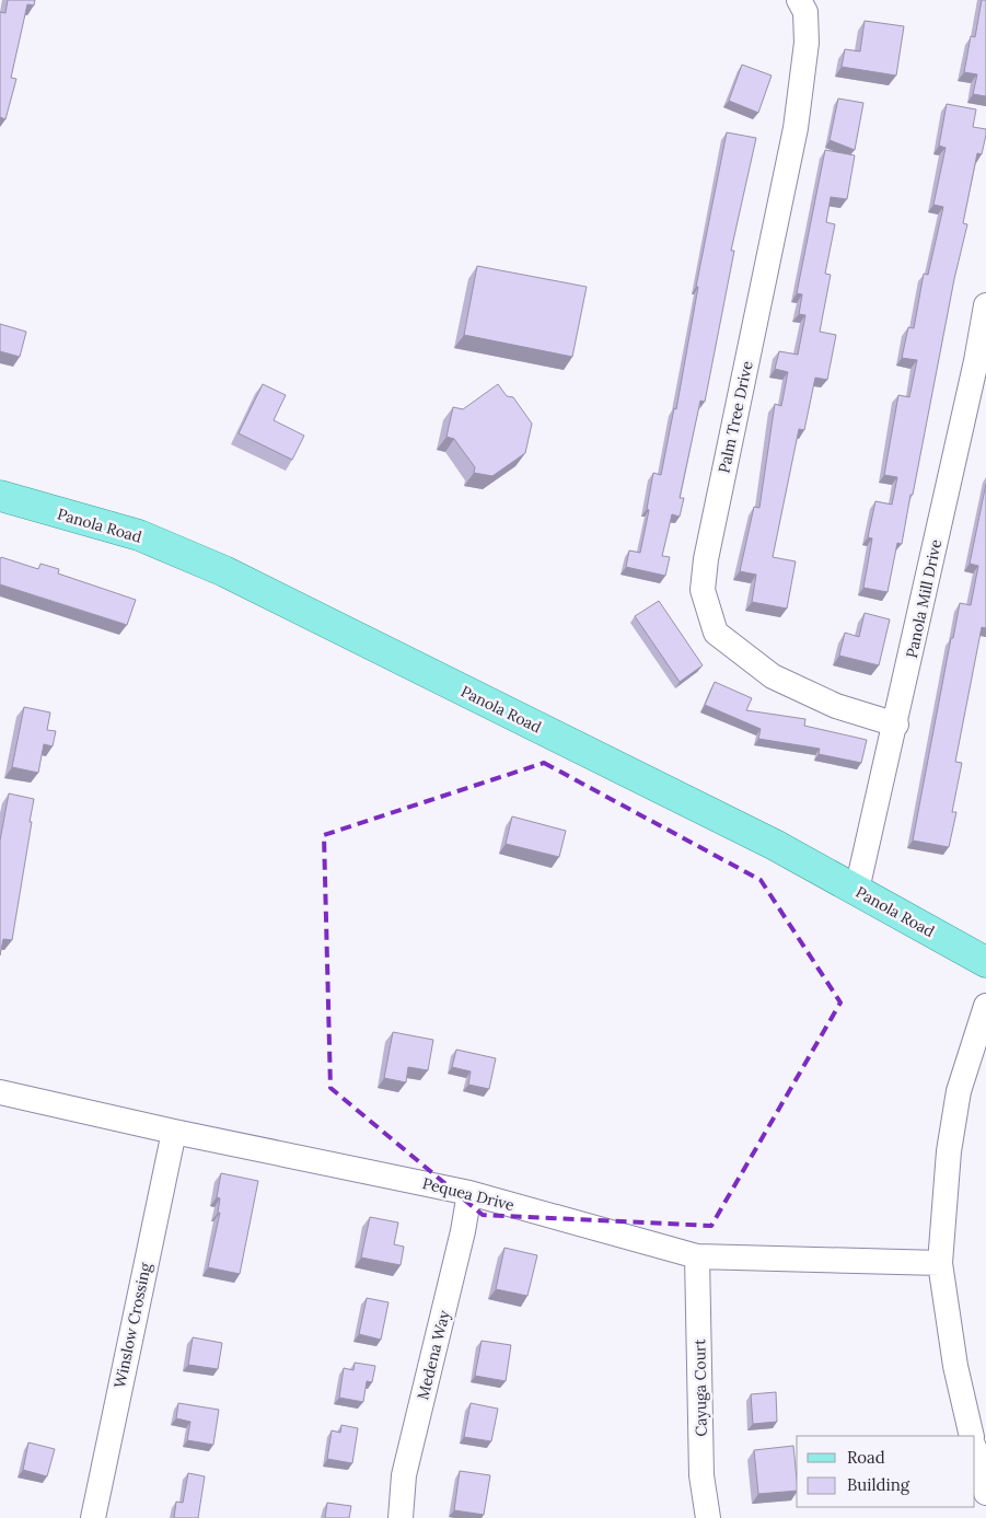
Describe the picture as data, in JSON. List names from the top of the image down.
{
  "streets": {
    "main road": ["Panola Road"],
    "street": [
      "Palm Tree Drive",
      "Panola Mill Drive",
      "Pequea Drive",
      "Winslow Crossing",
      "Medena Way",
      "Cayuga Court"
    ]
  },
  "crossings": [
    ["Palm Tree Drive", "Panola Mill Drive"],
    ["Panola Road", "Panola Mill Drive"],
    ["Pequea Drive", "Winslow Crossing"],
    ["Pequea Drive", "Medena Way"],
    ["Pequea Drive", "Cayuga Court"]
  ],
  "legend": ["Road", "Building"]
}
